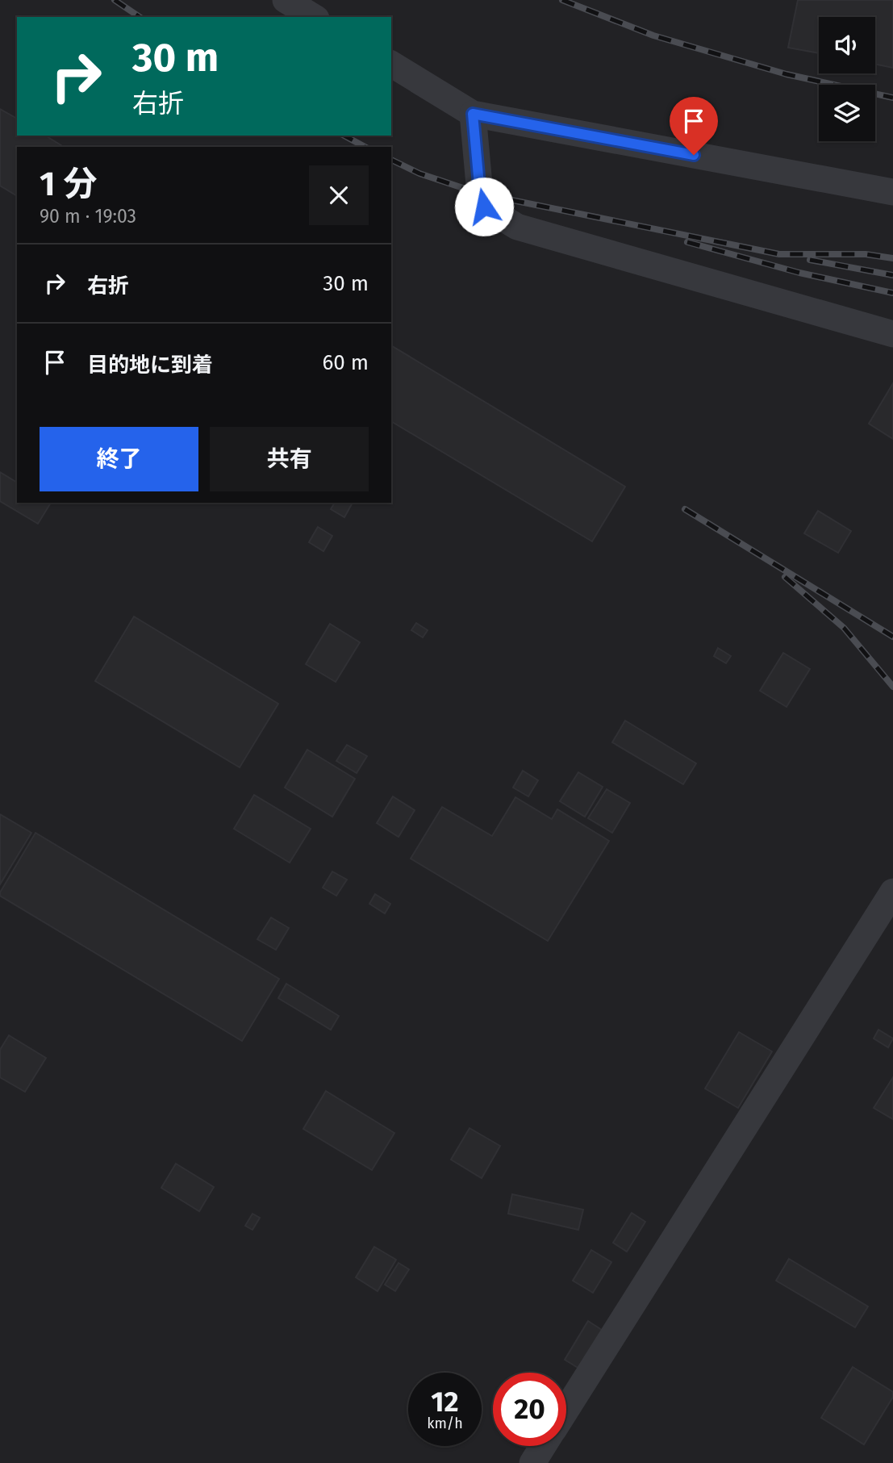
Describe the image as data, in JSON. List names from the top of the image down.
{
  "page": {
    "turn": ["30 m", "右折"],
    "heading": ["1 分", "90 m · 19:03"],
    "list": [
      {
        "name": "右折",
        "value": "30 m"
      },
      {
        "name": "目的地に到着",
        "value": "60 m"
      }
    ],
    "buttons": ["終了", "共有"],
    "speed": "12 km/h",
    "limit": "20"
  }
}
